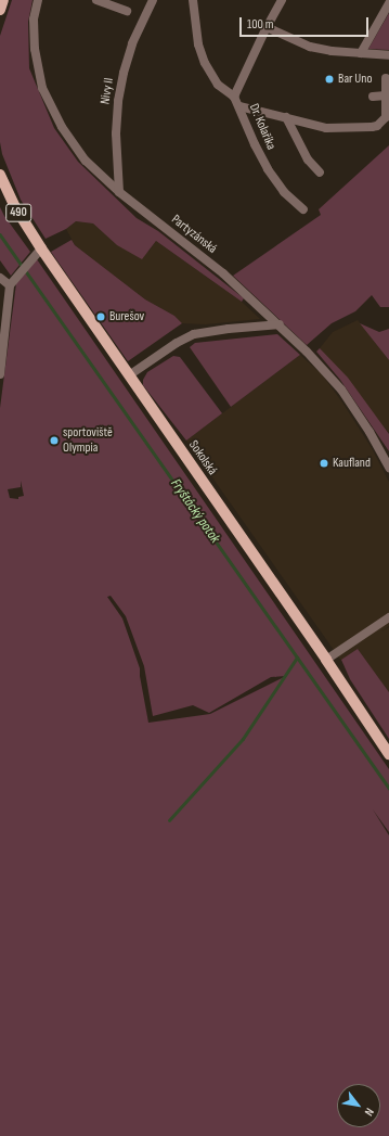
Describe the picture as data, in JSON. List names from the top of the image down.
{
  "streets": {
    "main road": ["490", "Sokolská"],
    "street": ["Nivy II", "Dr. Kolaříka", "Partyzánská"]
  },
  "crossings": [
    ["Nivy II", "Partyzánská"]
  ],
  "water": ["Fryštácký potok"],
  "places": [
    "Bar Uno",
    "Burešov",
    "sportoviště Olympia",
    "Kaufland"
  ],
  "scale_bar": "100 m",
  "north": "bottom right"
}
